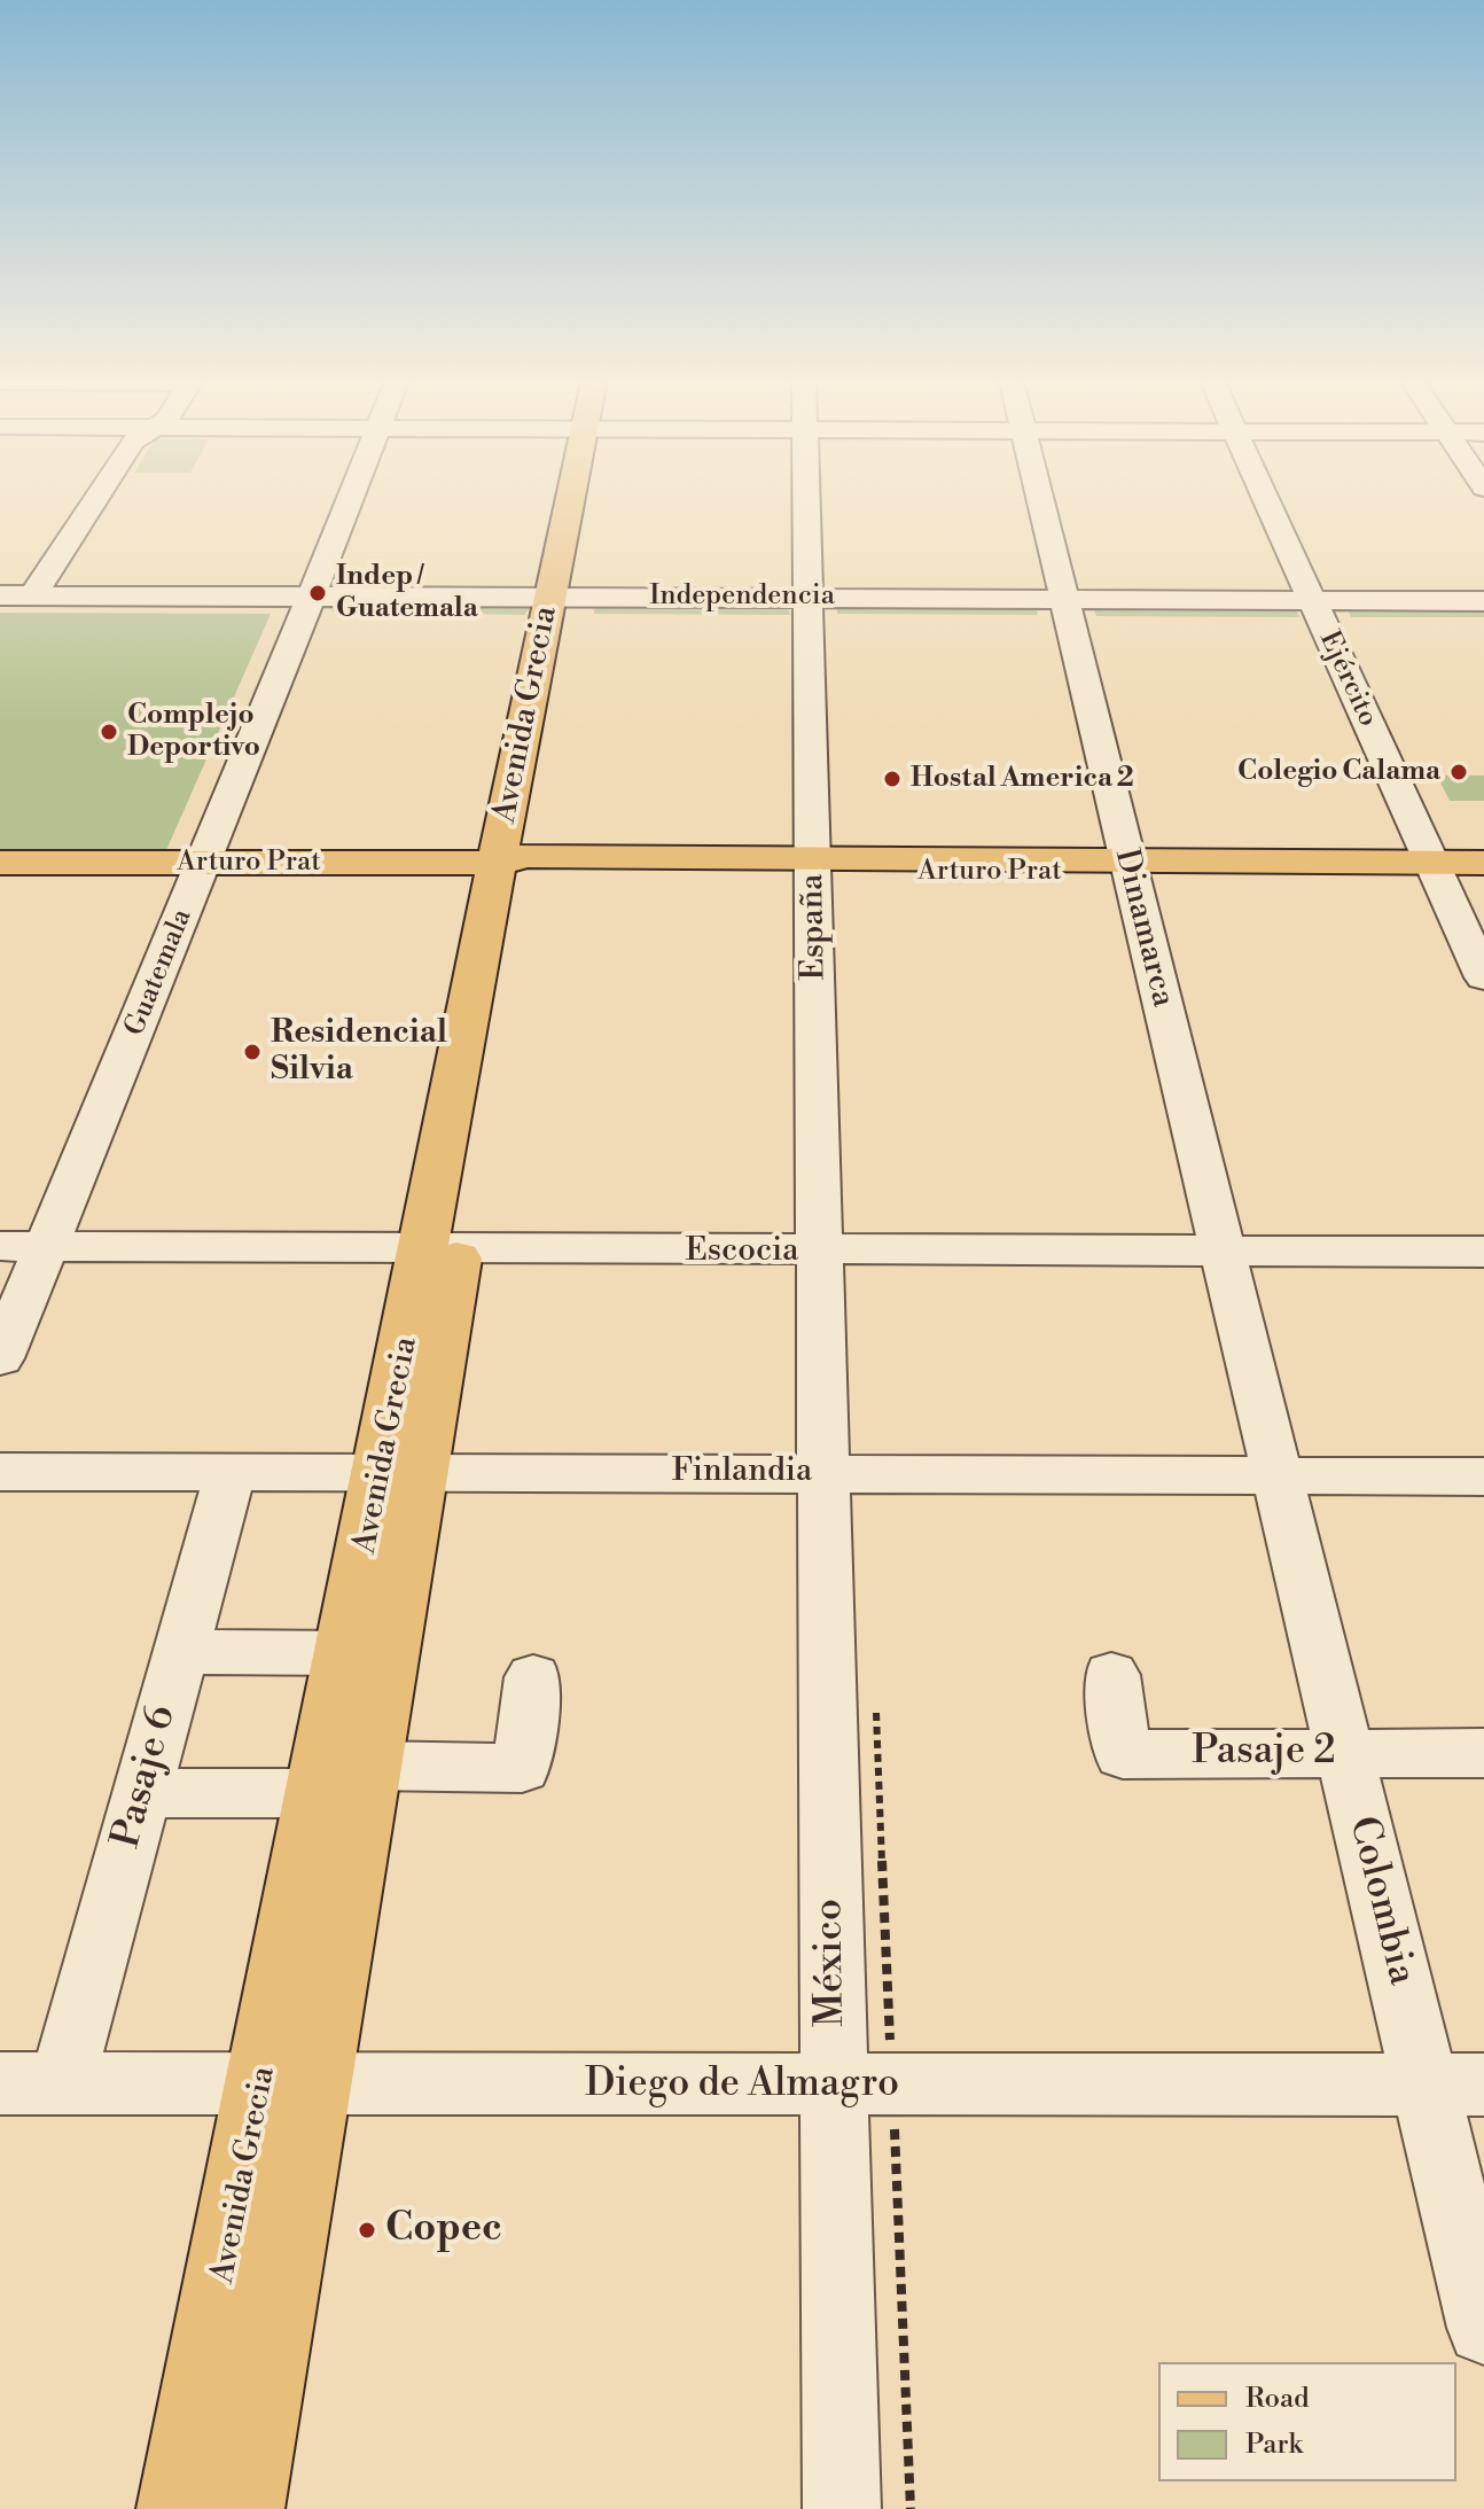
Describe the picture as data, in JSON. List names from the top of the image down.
{
  "streets": {
    "main road": ["Avenida Grecia", "Arturo Prat"],
    "street": [
      "Independencia",
      "Ejército",
      "España",
      "Dinamarca",
      "Guatemala",
      "Escocia",
      "Finlandia",
      "Pasaje 2",
      "Pasaje 6",
      "Colombia",
      "México",
      "Diego de Almagro"
    ]
  },
  "crossings": [
    ["Independencia", "Ejército"],
    ["Independencia", "Avenida Grecia"],
    ["Independencia", "España"],
    ["Independencia", "Dinamarca"],
    ["Independencia", "Guatemala"],
    ["Ejército", "Arturo Prat"],
    ["Avenida Grecia", "Arturo Prat"],
    ["Avenida Grecia", "Escocia"],
    ["Avenida Grecia", "Finlandia"],
    ["Avenida Grecia", "Diego de Almagro"],
    ["Arturo Prat", "España"],
    ["Arturo Prat", "Dinamarca"],
    ["Arturo Prat", "Guatemala"],
    ["España", "Escocia"],
    ["España", "Finlandia"],
    ["España", "México"],
    ["Dinamarca", "Escocia"],
    ["Dinamarca", "Finlandia"],
    ["Dinamarca", "Colombia"],
    ["Guatemala", "Escocia"],
    ["Finlandia", "Pasaje 6"],
    ["Finlandia", "Colombia"],
    ["Finlandia", "México"],
    ["Pasaje 2", "Colombia"],
    ["Pasaje 6", "Diego de Almagro"],
    ["Colombia", "Diego de Almagro"],
    ["México", "Diego de Almagro"]
  ],
  "places": [
    "Indep / Guatemala",
    "Complejo Deportivo",
    "Colegio Calama",
    "Hostal America 2",
    "Residencial Silvia",
    "Copec"
  ],
  "legend": ["Road", "Park"]
}
